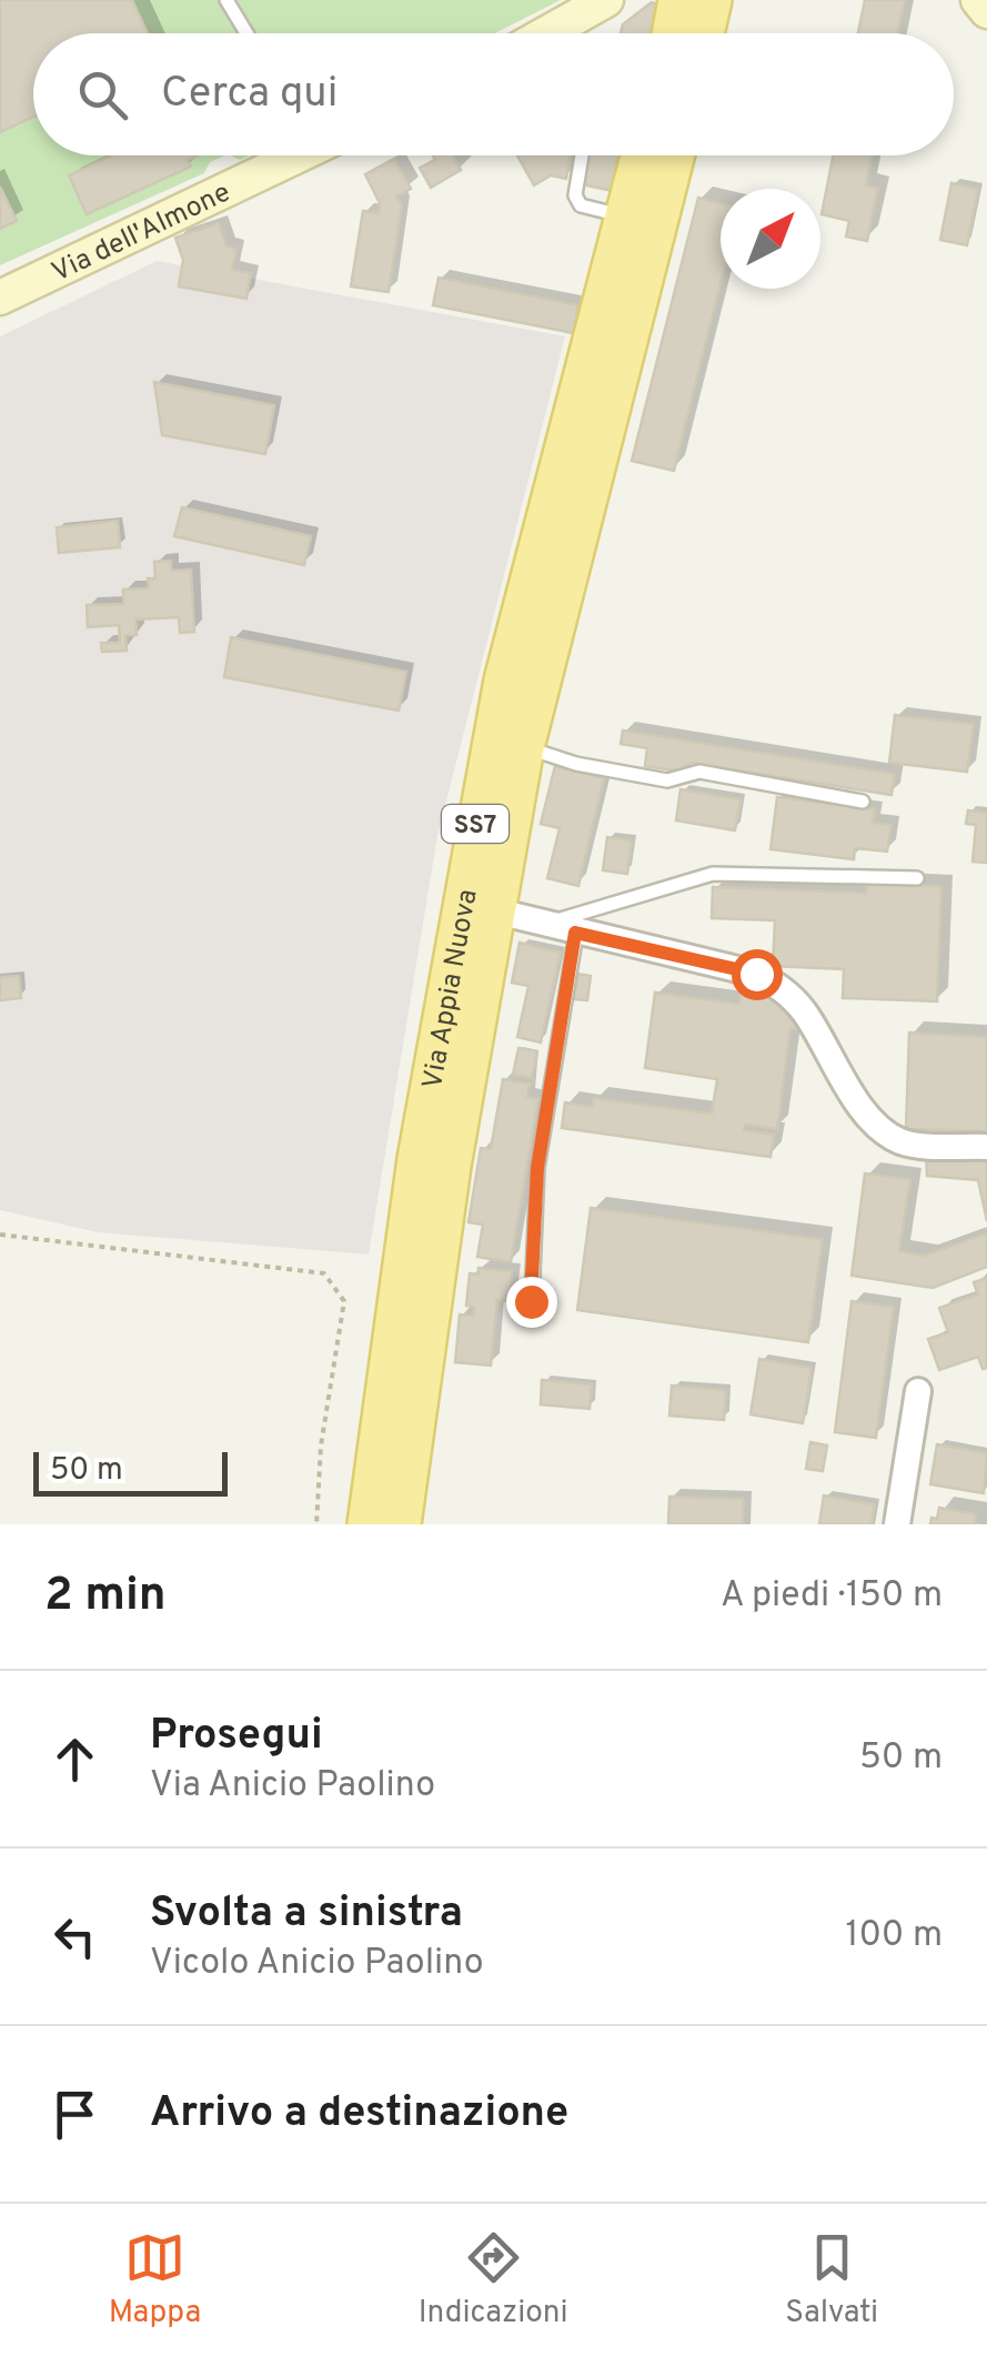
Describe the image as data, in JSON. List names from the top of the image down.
{
  "streets": {
    "main road": ["Via dell'Almone", "SS7", "Via Appia Nuova"]
  },
  "scale_bar": "50 m",
  "north": "top right",
  "page": {
    "search": "Cerca qui",
    "scale": "50 m",
    "heading": ["2 min", "A piedi · 150 m"],
    "list": [
      ["Prosegui", "Via Anicio Paolino", "50 m"],
      ["Svolta a sinistra", "Vicolo Anicio Paolino", "100 m"],
      "Arrivo a destinazione"
    ],
    "nav": ["Mappa", "Indicazioni", "Salvati"]
  }
}
